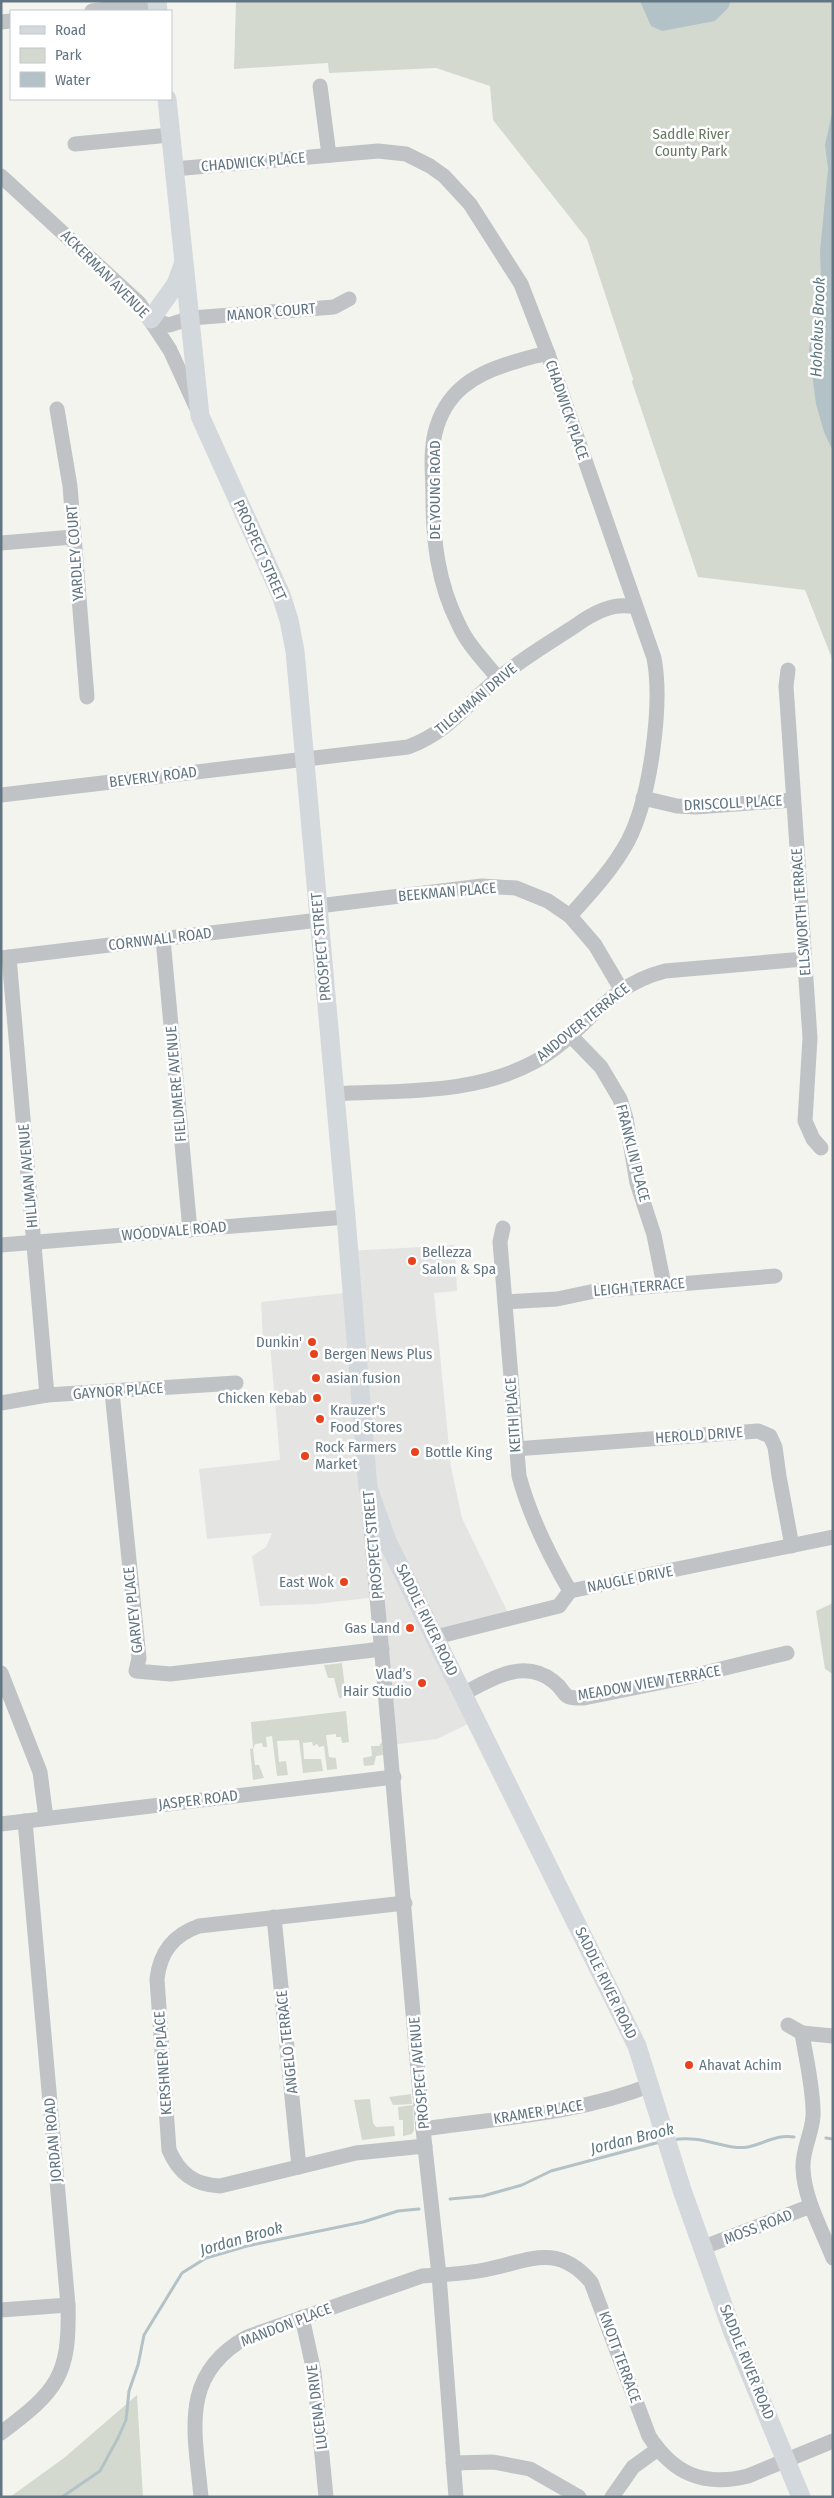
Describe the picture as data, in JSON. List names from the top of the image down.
{
  "streets": {
    "main road": ["PROSPECT STREET", "SADDLE RIVER ROAD"],
    "street": [
      "CHADWICK PLACE",
      "ACKERMAN AVENUE",
      "MANOR COURT",
      "DE YOUNG ROAD",
      "YARDLEY COURT",
      "TILGHMAN DRIVE",
      "BEVERLY ROAD",
      "DRISCOLL PLACE",
      "BEEKMAN PLACE",
      "ELLSWORTH TERRACE",
      "CORNWALL ROAD",
      "ANDOVER TERRACE",
      "FIELDMERE AVENUE",
      "FRANKLIN PLACE",
      "HILLMAN AVENUE",
      "WOODVALE ROAD",
      "LEIGH TERRACE",
      "GAYNOR PLACE",
      "KEITH PLACE",
      "HEROLD DRIVE",
      "NAUGLE DRIVE",
      "GARVEY PLACE",
      "MEADOW VIEW TERRACE",
      "JASPER ROAD",
      "ANGELO TERRACE",
      "KERSHNER PLACE",
      "PROSPECT AVENUE",
      "KRAMER PLACE",
      "JORDAN ROAD",
      "MOSS ROAD",
      "MANDON PLACE",
      "KNOTT TERRACE",
      "LUCENA DRIVE"
    ]
  },
  "crossings": [
    ["CHADWICK PLACE", "DE YOUNG ROAD"],
    ["CHADWICK PLACE", "PROSPECT STREET"],
    ["CHADWICK PLACE", "TILGHMAN DRIVE"],
    ["CHADWICK PLACE", "DRISCOLL PLACE"],
    ["CHADWICK PLACE", "BEEKMAN PLACE"],
    ["ACKERMAN AVENUE", "MANOR COURT"],
    ["ACKERMAN AVENUE", "PROSPECT STREET"],
    ["MANOR COURT", "PROSPECT STREET"],
    ["DE YOUNG ROAD", "TILGHMAN DRIVE"],
    ["PROSPECT STREET", "TILGHMAN DRIVE"],
    ["PROSPECT STREET", "BEVERLY ROAD"],
    ["PROSPECT STREET", "BEEKMAN PLACE"],
    ["PROSPECT STREET", "CORNWALL ROAD"],
    ["PROSPECT STREET", "ANDOVER TERRACE"],
    ["PROSPECT STREET", "WOODVALE ROAD"],
    ["PROSPECT STREET", "GARVEY PLACE"],
    ["PROSPECT STREET", "SADDLE RIVER ROAD"],
    ["PROSPECT STREET", "PROSPECT AVENUE"],
    ["TILGHMAN DRIVE", "BEVERLY ROAD"],
    ["DRISCOLL PLACE", "ELLSWORTH TERRACE"],
    ["BEEKMAN PLACE", "CORNWALL ROAD"],
    ["BEEKMAN PLACE", "ANDOVER TERRACE"],
    ["ELLSWORTH TERRACE", "ANDOVER TERRACE"],
    ["CORNWALL ROAD", "FIELDMERE AVENUE"],
    ["CORNWALL ROAD", "HILLMAN AVENUE"],
    ["ANDOVER TERRACE", "FRANKLIN PLACE"],
    ["FIELDMERE AVENUE", "WOODVALE ROAD"],
    ["FRANKLIN PLACE", "LEIGH TERRACE"],
    ["HILLMAN AVENUE", "WOODVALE ROAD"],
    ["HILLMAN AVENUE", "GAYNOR PLACE"],
    ["LEIGH TERRACE", "KEITH PLACE"],
    ["GAYNOR PLACE", "GARVEY PLACE"],
    ["KEITH PLACE", "HEROLD DRIVE"],
    ["KEITH PLACE", "NAUGLE DRIVE"],
    ["HEROLD DRIVE", "NAUGLE DRIVE"],
    ["NAUGLE DRIVE", "SADDLE RIVER ROAD"],
    ["GARVEY PLACE", "PROSPECT AVENUE"],
    ["SADDLE RIVER ROAD", "MEADOW VIEW TERRACE"],
    ["SADDLE RIVER ROAD", "KRAMER PLACE"],
    ["SADDLE RIVER ROAD", "MOSS ROAD"],
    ["SADDLE RIVER ROAD", "KNOTT TERRACE"],
    ["JASPER ROAD", "PROSPECT AVENUE"],
    ["JASPER ROAD", "JORDAN ROAD"],
    ["ANGELO TERRACE", "KERSHNER PLACE"],
    ["KERSHNER PLACE", "PROSPECT AVENUE"],
    ["PROSPECT AVENUE", "KRAMER PLACE"],
    ["PROSPECT AVENUE", "MANDON PLACE"],
    ["PROSPECT AVENUE", "KNOTT TERRACE"],
    ["MANDON PLACE", "KNOTT TERRACE"],
    ["MANDON PLACE", "LUCENA DRIVE"]
  ],
  "water": ["Hohokus Brook", "Jordan Brook"],
  "parks": ["Saddle River County Park"],
  "places": [
    "Bellezza Salon & Spa",
    "Dunkin'",
    "Bergen News Plus",
    "asian fusion",
    "Chicken Kebab",
    "Krauzer's Food Stores",
    "Bottle King",
    "Rock Farmers Market",
    "East Wok",
    "Gas Land",
    "Vlad’s Hair Studio",
    "Ahavat Achim"
  ],
  "legend": ["Road", "Park", "Water"]
}
